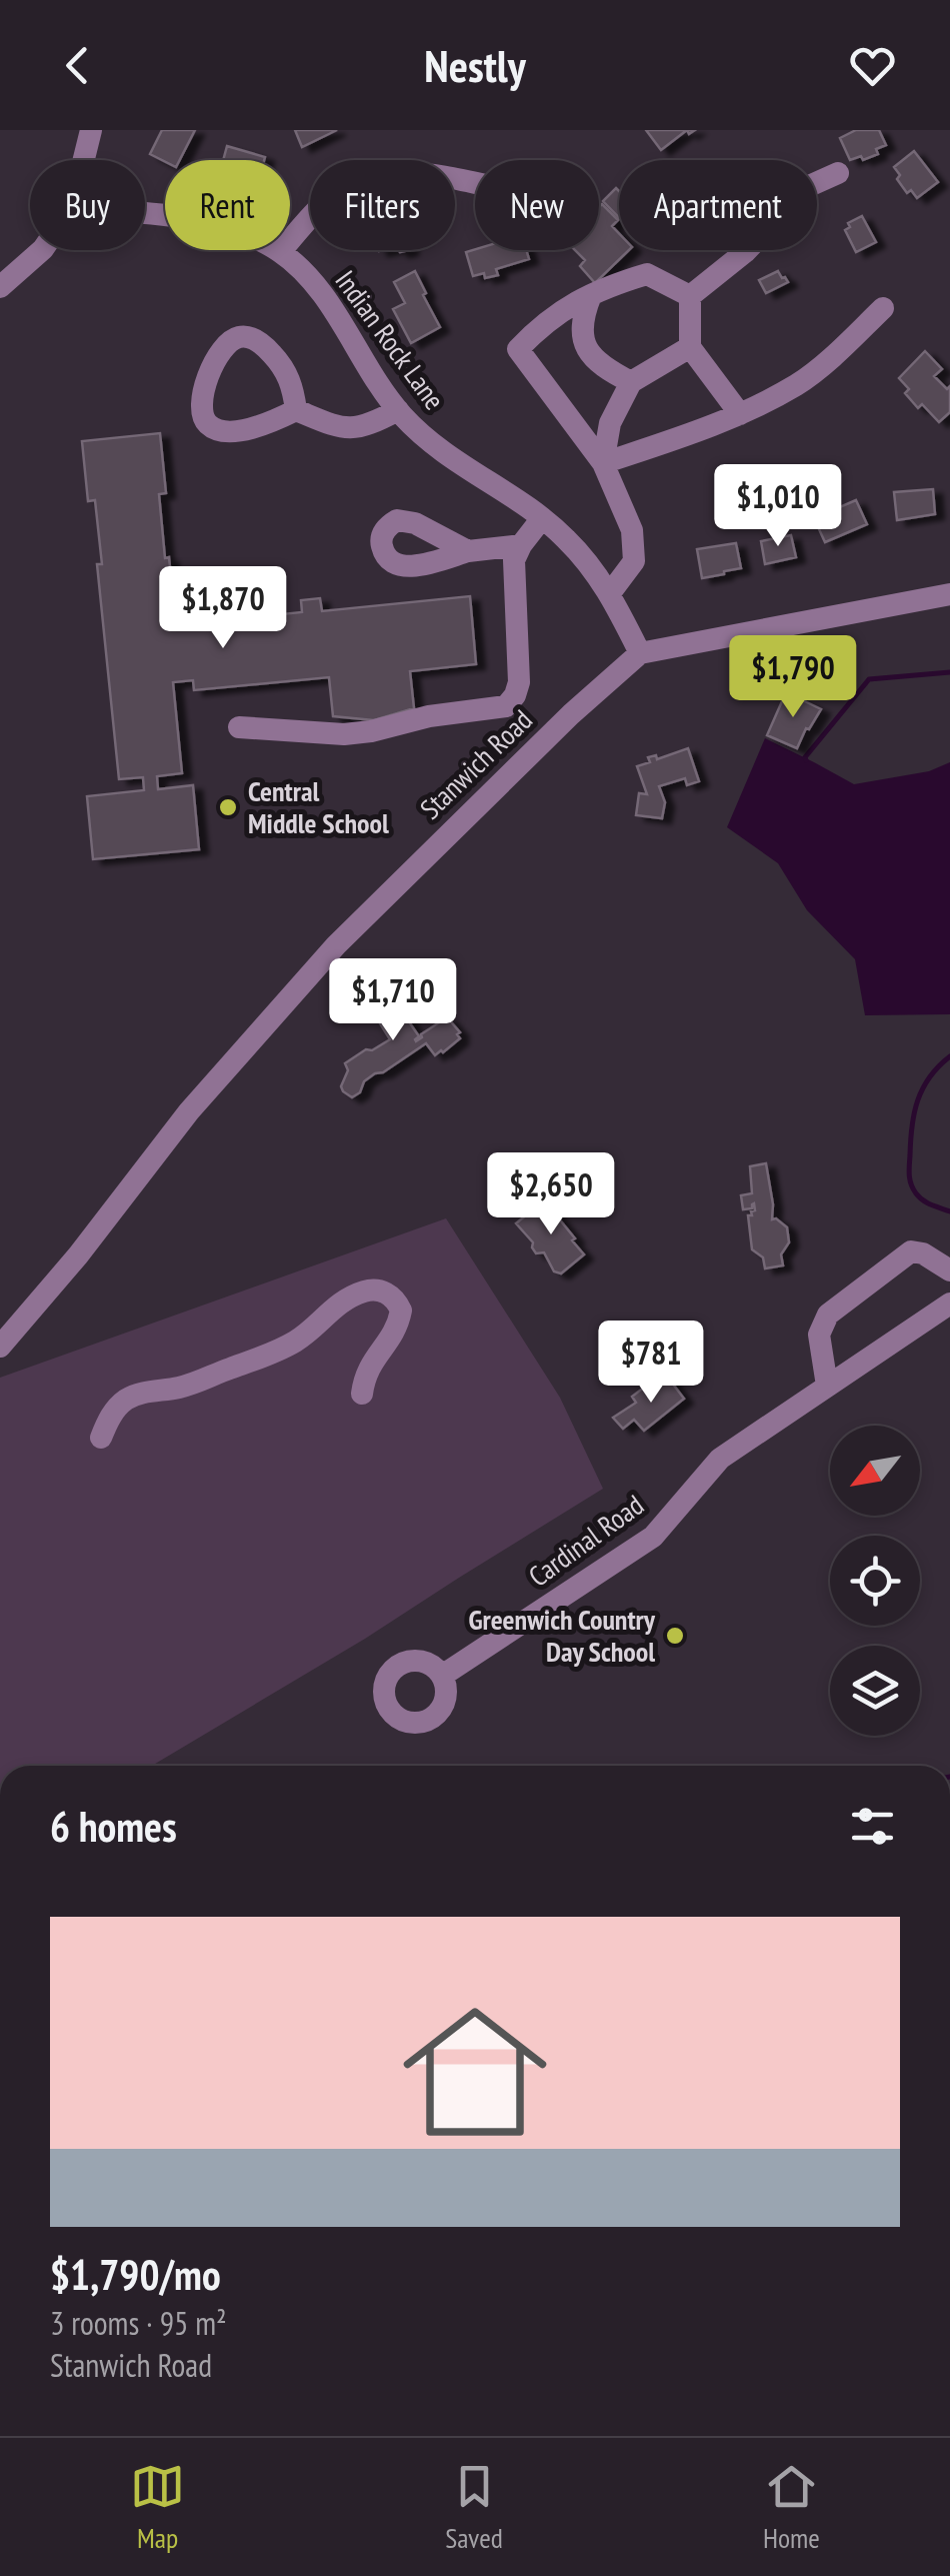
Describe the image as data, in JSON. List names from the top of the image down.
{
  "streets": {
    "street": ["Indian Rock Lane", "Stanwich Road", "Cardinal Road"]
  },
  "crossings": [
    ["Indian Rock Lane", "Stanwich Road"]
  ],
  "places": ["Central Middle School", "Greenwich Country Day School"],
  "north": "bottom left",
  "page": {
    "header": "Nestly",
    "chip": [
      "Buy",
      "Rent",
      "Filters",
      "New",
      "Apartment"
    ],
    "price": [
      "$1,010",
      "$1,870",
      "$1,790",
      "$1,710",
      "$2,650",
      "$781"
    ],
    "heading": "6 homes",
    "list": [
      {
        "name": "$1,790/mo",
        "note": "3 rooms · 95 m² · Stanwich Road"
      }
    ],
    "tabs": ["Map", "Saved", "Home"]
  }
}
